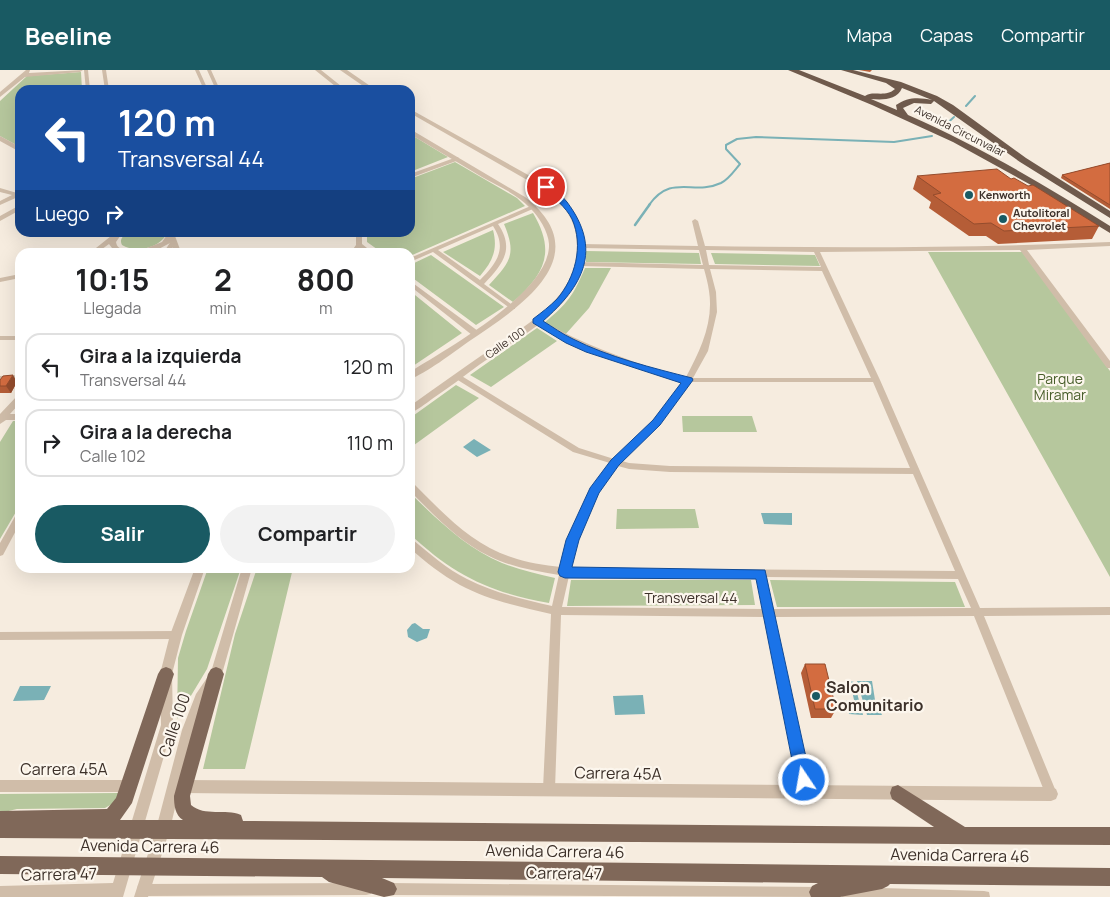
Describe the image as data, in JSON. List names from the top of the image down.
{
  "streets": {
    "highway": ["Avenida Circunvalar"],
    "main road": ["Avenida Carrera 46"],
    "street": [
      "Calle 100",
      "Transversal 44",
      "Carrera 45A",
      "Carrera 47"
    ]
  },
  "crossings": [
    ["Calle 100", "Avenida Carrera 46"],
    ["Calle 100", "Carrera 47"]
  ],
  "parks": ["Parque Miramar"],
  "places": ["Kenworth", "Autolitoral Chevrolet", "Salon Comunitario"],
  "page": {
    "header": "Beeline",
    "nav": ["Mapa", "Capas", "Compartir"],
    "turn": ["120 m", "Transversal 44"],
    "then": "Luego",
    "eta": [
      "10:15",
      "Llegada",
      "2",
      "min",
      "800",
      "m"
    ],
    "list": [
      {
        "name": "Gira a la izquierda",
        "note": "Transversal 44",
        "value": "120 m"
      },
      {
        "name": "Gira a la derecha",
        "note": "Calle 102",
        "value": "110 m"
      }
    ],
    "buttons": ["Salir", "Compartir"]
  }
}
